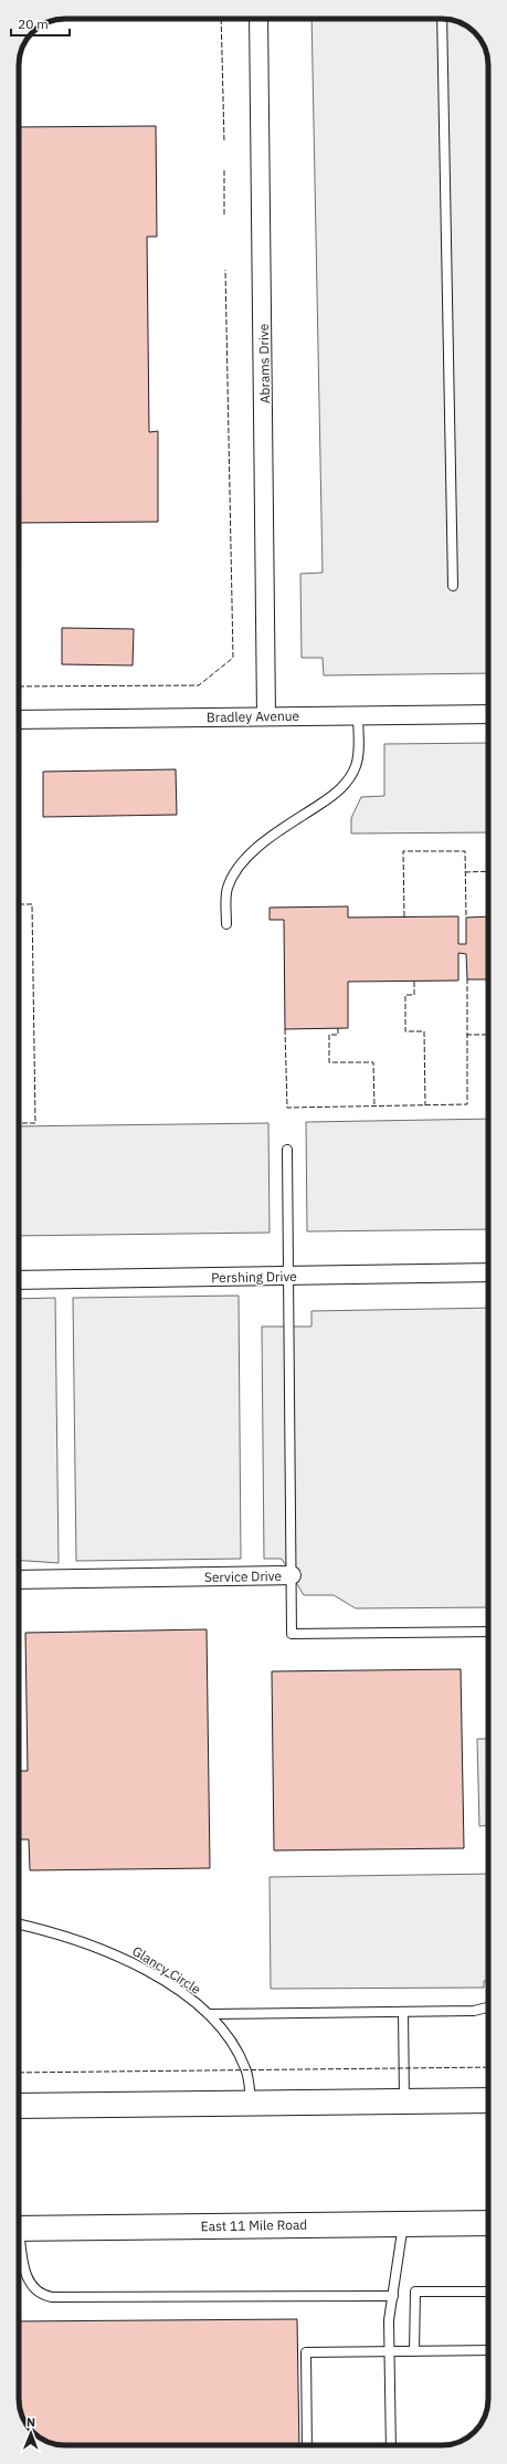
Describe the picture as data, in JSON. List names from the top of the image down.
{
  "streets": {
    "main road": ["East 11 Mile Road"],
    "street": [
      "Abrams Drive",
      "Bradley Avenue",
      "Pershing Drive",
      "Service Drive"
    ],
    "lane": ["Glancy Circle"]
  },
  "crossings": [
    ["Abrams Drive", "Bradley Avenue"]
  ],
  "scale_bar": "20 m",
  "north": "top"
}
